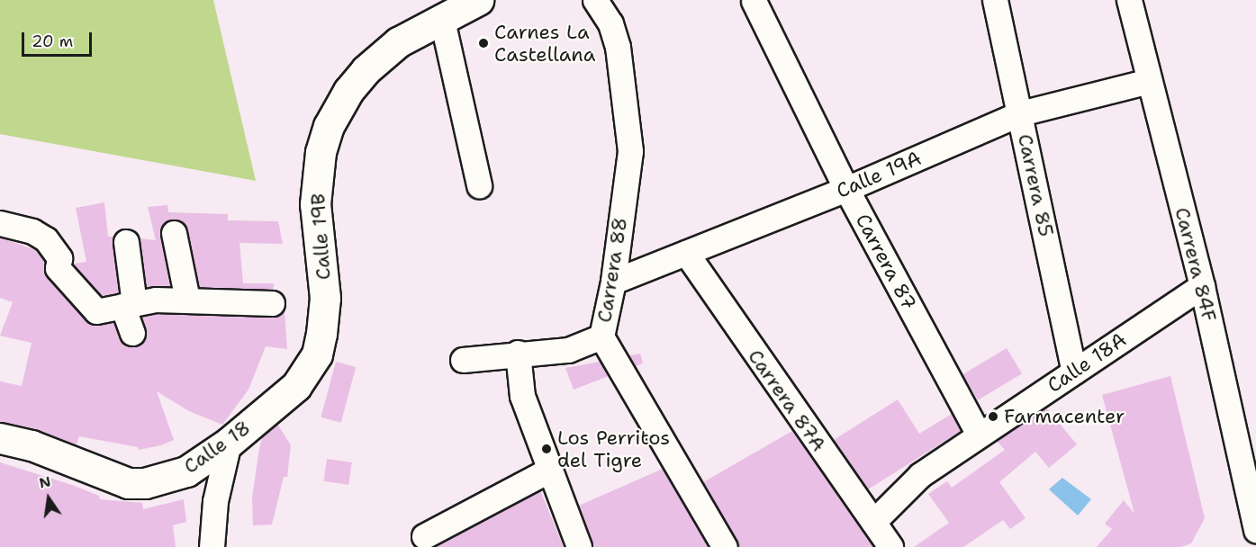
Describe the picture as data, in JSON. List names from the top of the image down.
{
  "streets": {
    "street": [
      "Calle 19A",
      "Carrera 85",
      "Calle 19B",
      "Carrera 87",
      "Carrera 84F",
      "Carrera 88",
      "Calle 18A",
      "Carrera 87A",
      "Calle 18"
    ]
  },
  "crossings": [
    ["Calle 19A", "Carrera 85"],
    ["Calle 19A", "Carrera 87"],
    ["Calle 19A", "Carrera 84F"],
    ["Calle 19A", "Carrera 88"],
    ["Calle 19A", "Carrera 87A"],
    ["Carrera 85", "Calle 18A"],
    ["Calle 19B", "Calle 18"],
    ["Carrera 87", "Calle 18A"],
    ["Carrera 84F", "Calle 18A"],
    ["Calle 18A", "Carrera 87A"]
  ],
  "places": ["Carnes La Castellana", "Farmacenter", "Los Perritos del Tigre"],
  "scale_bar": "20 m",
  "north": "top"
}
